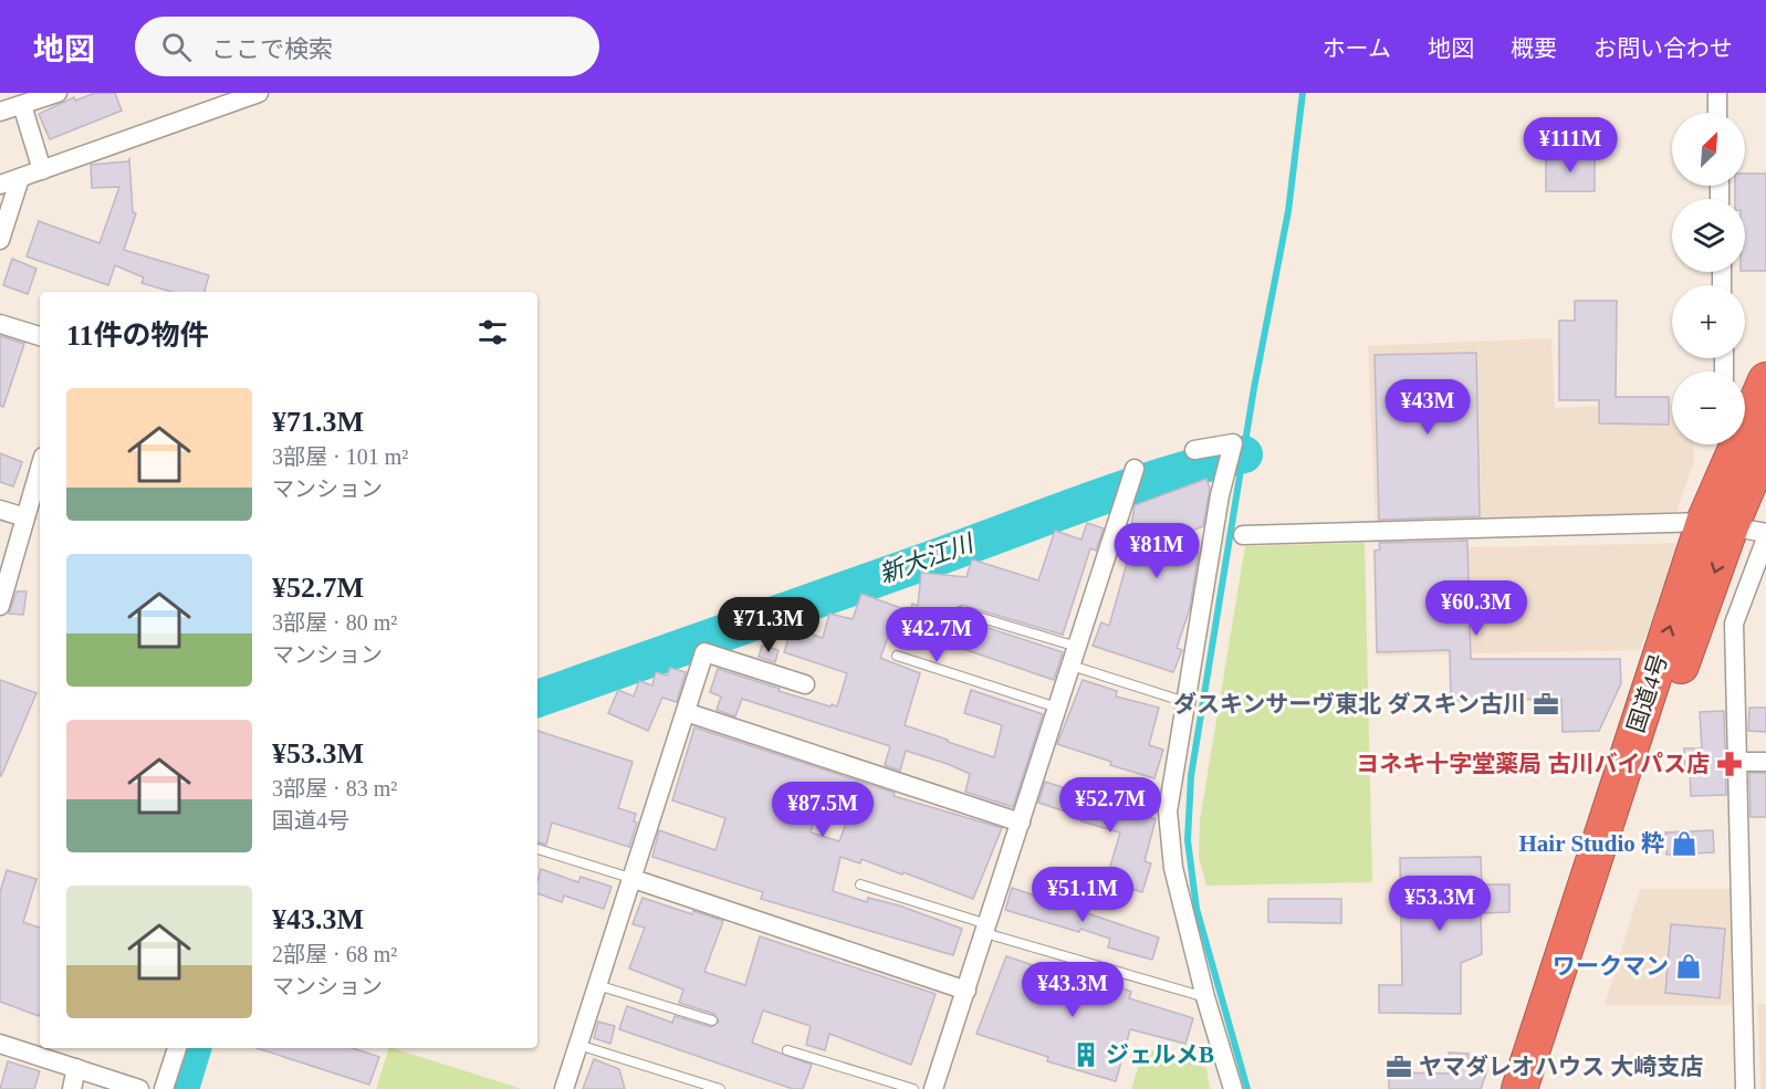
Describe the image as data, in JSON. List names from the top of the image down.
{
  "streets": {
    "highway": ["国道4号"]
  },
  "water": ["新大江川"],
  "places": {
    "office": ["ダスキンサーヴ東北 ダスキン古川", "ヤマダレオハウス 大崎支店"],
    "pharmacy": ["ヨネキ十字堂薬局 古川バイパス店"],
    "shop": ["Hair Studio 粋", "ワークマン"],
    "building": ["ジェルメB"]
  },
  "north": "top right",
  "page": {
    "header": "地図",
    "search": "ここで検索",
    "nav": [
      "ホーム",
      "地図",
      "概要",
      "お問い合わせ"
    ],
    "map_buttons": ["+", "−"],
    "price": [
      "¥111M",
      "¥43M",
      "¥81M",
      "¥60.3M",
      "¥71.3M",
      "¥42.7M",
      "¥52.7M",
      "¥87.5M",
      "¥51.1M",
      "¥53.3M",
      "¥43.3M"
    ],
    "heading": "11件の物件",
    "list": [
      {
        "name": "¥71.3M",
        "note": "3部屋 · 101 m² · マンション"
      },
      {
        "name": "¥52.7M",
        "note": "3部屋 · 80 m² · マンション"
      },
      {
        "name": "¥53.3M",
        "note": "3部屋 · 83 m² · 国道4号"
      },
      {
        "name": "¥43.3M",
        "note": "2部屋 · 68 m² · マンション"
      }
    ]
  }
}
